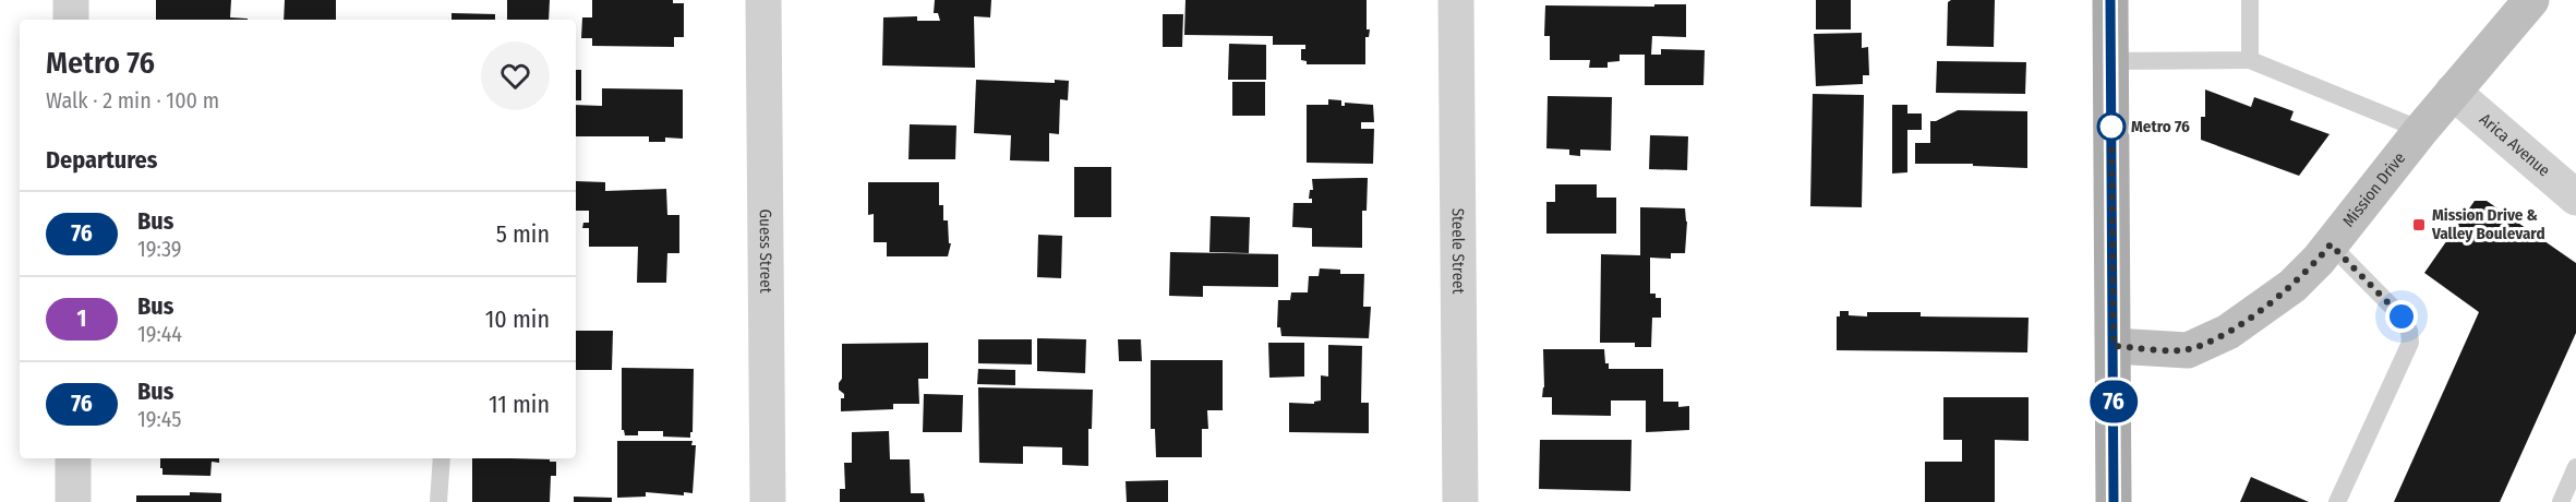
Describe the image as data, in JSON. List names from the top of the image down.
{
  "streets": {
    "main road": ["Mission Drive"],
    "street": ["Arica Avenue", "Guess Street", "Steele Street"]
  },
  "crossings": [
    ["Arica Avenue", "Mission Drive"]
  ],
  "places": {
    "other": ["Metro 76"],
    "transit": ["Mission Drive & Valley Boulevard"]
  },
  "lines": ["bus line 76"],
  "page": {
    "on_map": "76",
    "heading": [
      ["Metro 76", "Walk · 2 min · 100 m"],
      "Departures"
    ],
    "list": [
      {
        "mark": "76",
        "name": "Bus",
        "note": "19:39",
        "value": "5 min"
      },
      {
        "mark": "1",
        "name": "Bus",
        "note": "19:44",
        "value": "10 min"
      },
      {
        "mark": "76",
        "name": "Bus",
        "note": "19:45",
        "value": "11 min"
      }
    ]
  }
}
